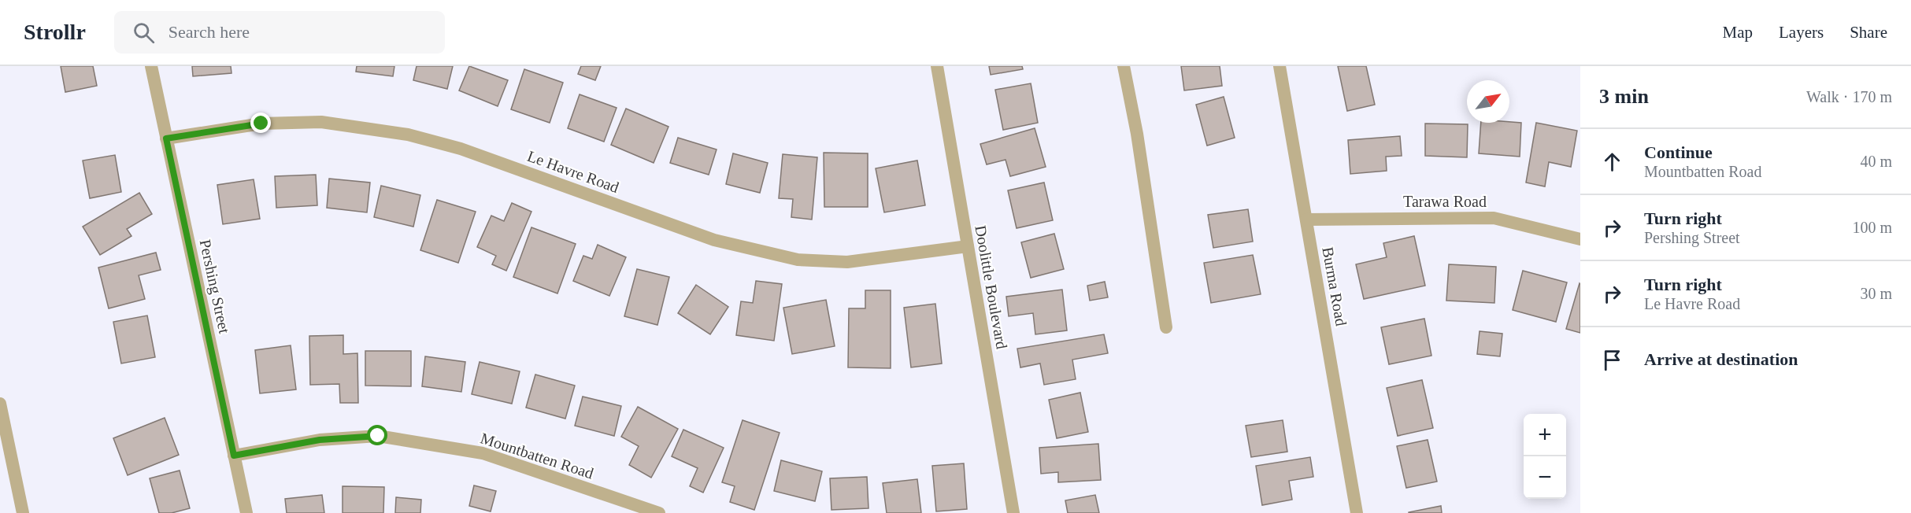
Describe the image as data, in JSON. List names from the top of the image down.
{
  "streets": {
    "street": [
      "Le Havre Road",
      "Tarawa Road",
      "Pershing Street",
      "Burma Road",
      "Doolittle Boulevard",
      "Mountbatten Road"
    ]
  },
  "crossings": [
    ["Le Havre Road", "Pershing Street"],
    ["Le Havre Road", "Doolittle Boulevard"],
    ["Tarawa Road", "Burma Road"],
    ["Pershing Street", "Mountbatten Road"]
  ],
  "north": "top right",
  "page": {
    "header": "Strollr",
    "search": "Search here",
    "nav": ["Map", "Layers", "Share"],
    "heading": ["3 min", "Walk · 170 m"],
    "list": [
      ["Continue", "Mountbatten Road", "40 m"],
      ["Turn right", "Pershing Street", "100 m"],
      ["Turn right", "Le Havre Road", "30 m"],
      "Arrive at destination"
    ],
    "map_buttons": ["+", "−"]
  }
}
